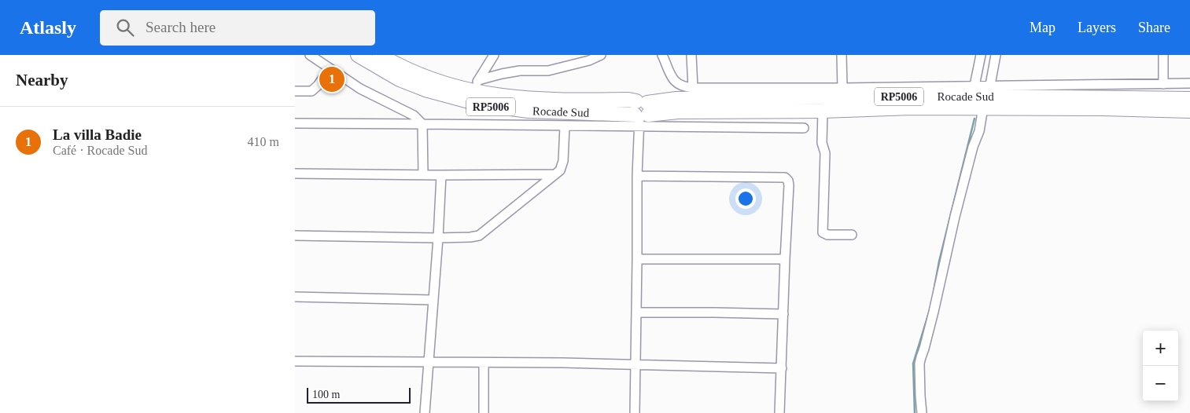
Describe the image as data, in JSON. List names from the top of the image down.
{
  "streets": {
    "highway": ["RP5006", "Rocade Sud"]
  },
  "scale_bar": "100 m",
  "page": {
    "header": "Atlasly",
    "search": "Search here",
    "nav": ["Map", "Layers", "Share"],
    "heading": "Nearby",
    "pins": "1",
    "list": [
      {
        "mark": "1",
        "name": "La villa Badie",
        "note": "Café · Rocade Sud",
        "value": "410 m"
      }
    ],
    "map_buttons": ["+", "−"],
    "scale": "100 m"
  }
}
